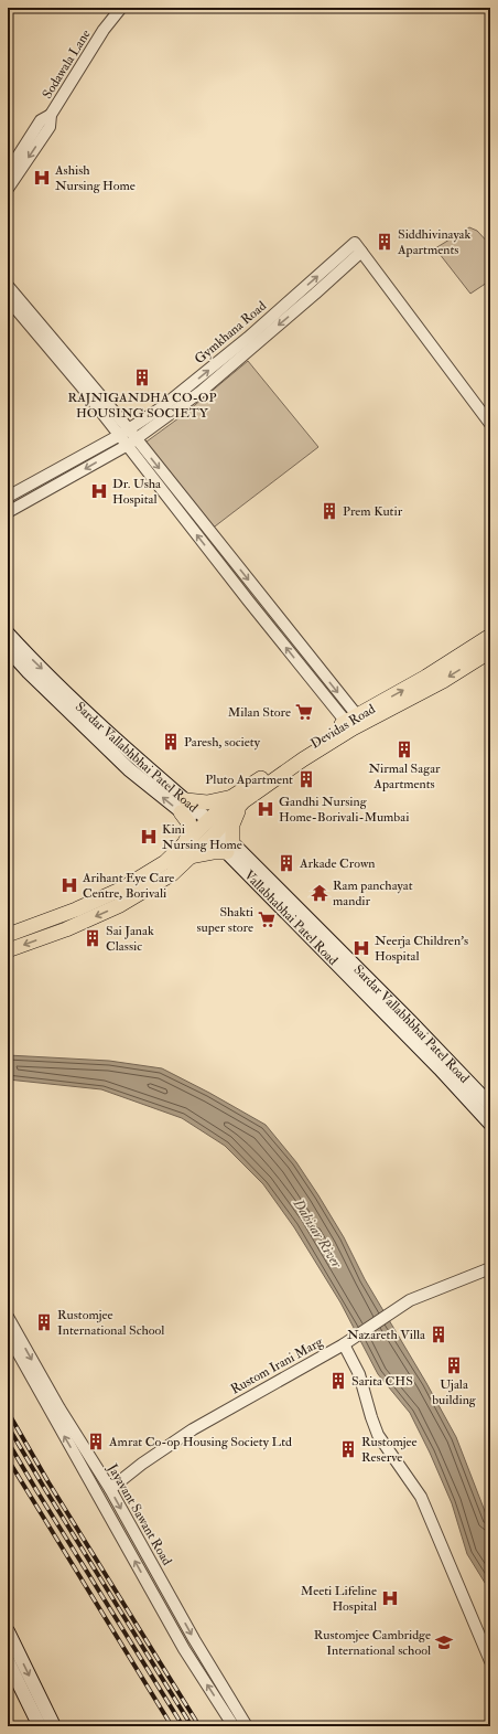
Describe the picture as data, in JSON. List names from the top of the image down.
{
  "streets": {
    "main road": ["Devidas Road", "Sardar Vallabhbhai Patel Road", "Vallabhabhai Patel Road"],
    "street": [
      "Sodawala Lane",
      "Gymkhana Road",
      "Rustom Irani Marg",
      "Jayavant Sawant Road"
    ]
  },
  "crossings": [
    ["Devidas Road", "Sardar Vallabhbhai Patel Road"],
    ["Devidas Road", "Vallabhabhai Patel Road"],
    ["Sardar Vallabhbhai Patel Road", "Vallabhabhai Patel Road"],
    ["Rustom Irani Marg", "Jayavant Sawant Road"]
  ],
  "water": ["Dahisar River"],
  "places": {
    "hospital": [
      "Ashish Nursing Home",
      "Dr. Usha Hospital",
      "Gandhi Nursing Home-Borivali-Mumbai",
      "Kini Nursing Home",
      "Arihant Eye Care Centre, Borivali",
      "Neerja Children's Hospital",
      "Meeti Lifeline Hospital"
    ],
    "building": [
      "Siddhivinayak Apartments",
      "RAJNIGANDHA CO-OP HOUSING SOCIETY",
      "Prem Kutir",
      "Paresh, society",
      "Nirmal Sagar Apartments",
      "Pluto Apartment",
      "Arkade Crown",
      "Sai Janak Classic",
      "Rustomjee International School",
      "Nazareth Villa",
      "Ujala building",
      "Sarita CHS",
      "Amrat Co-op Housing Society Ltd",
      "Rustomjee Reserve"
    ],
    "supermarket": ["Milan Store", "Shakti super store"],
    "temple": ["Ram panchayat mandir"],
    "school or university": ["Rustomjee Cambridge International school"]
  }
}
